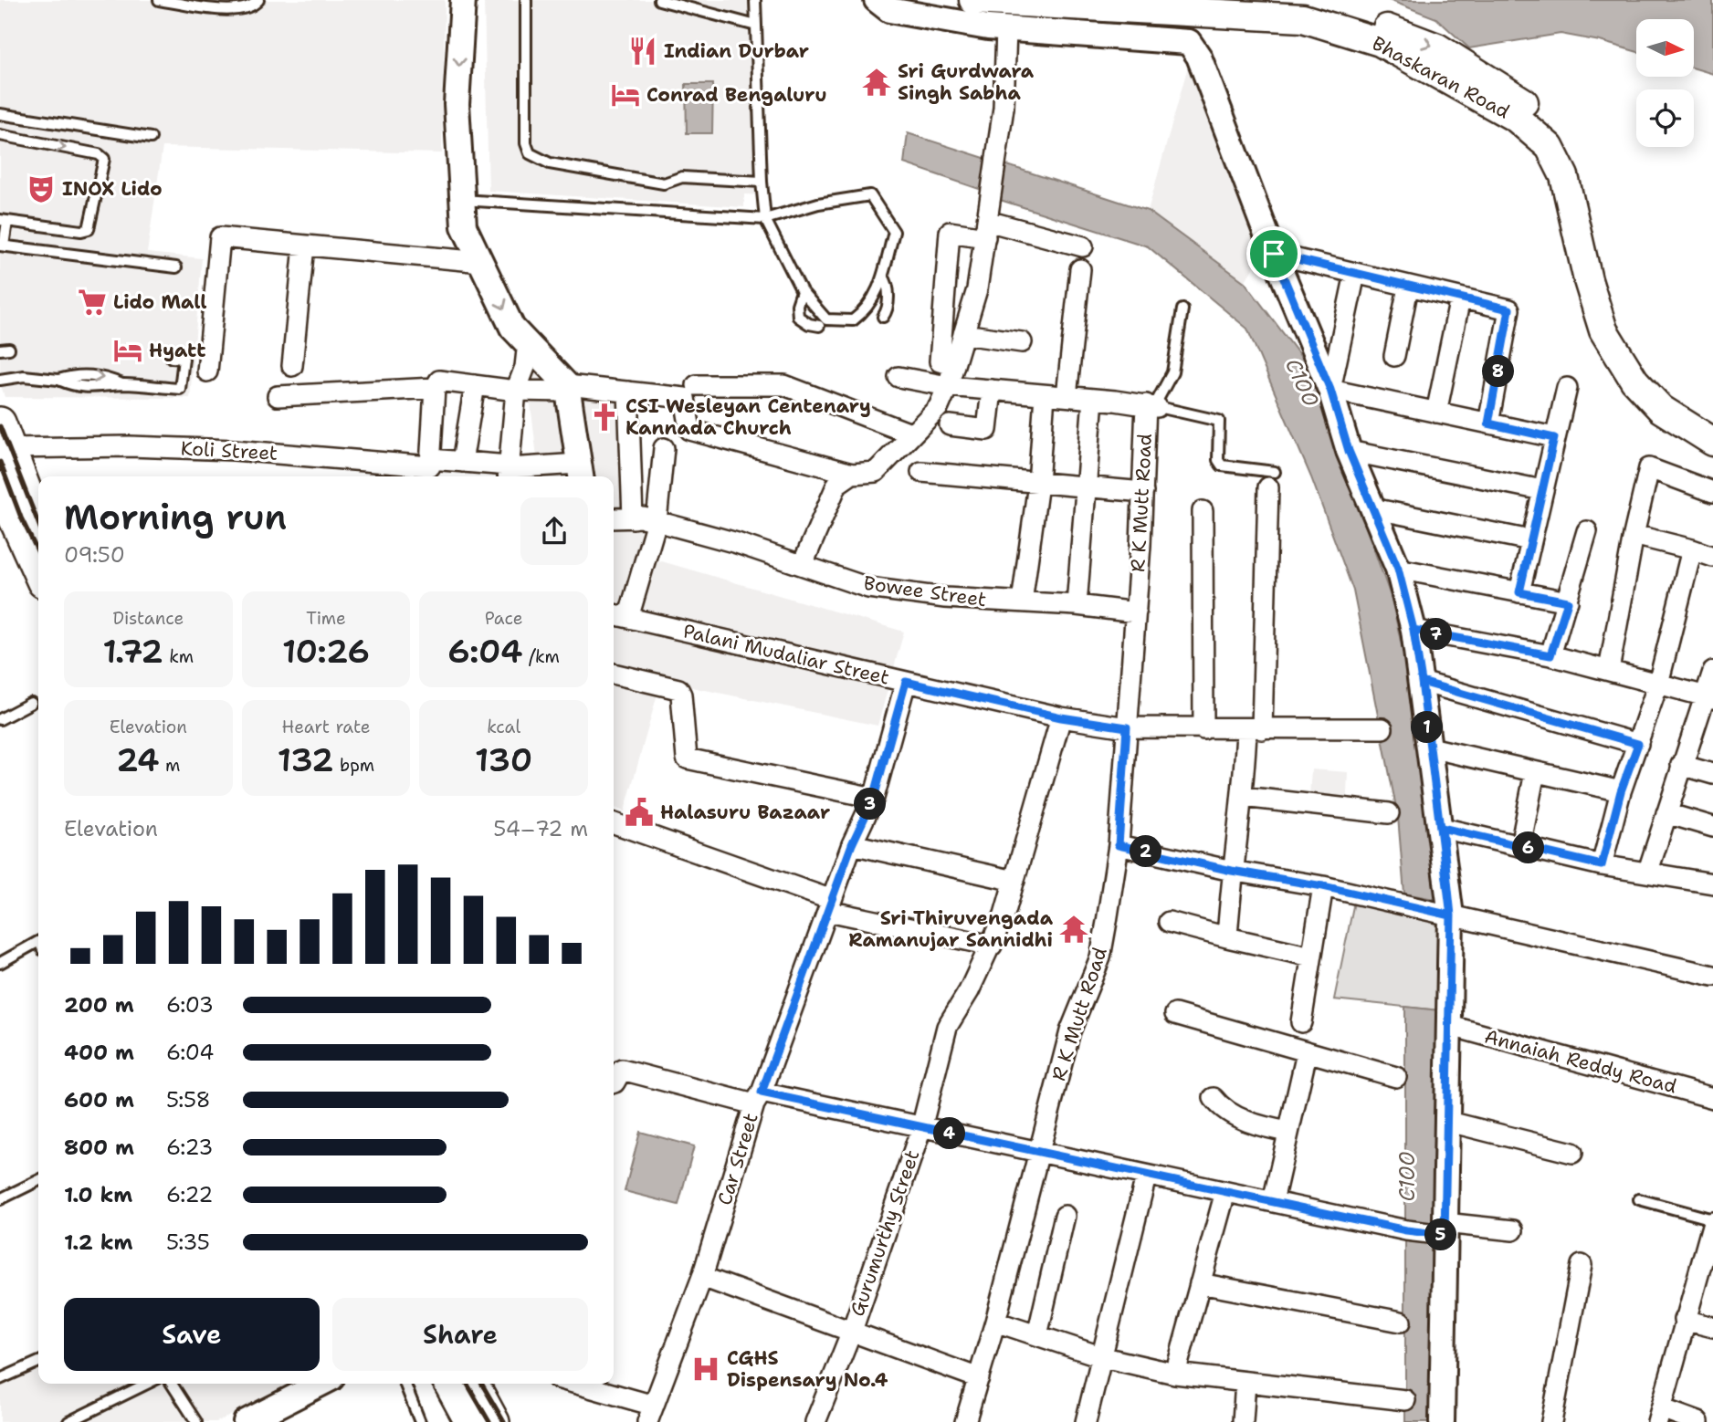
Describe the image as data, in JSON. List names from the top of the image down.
{
  "streets": {
    "main road": ["Bhaskaran Road"],
    "street": [
      "Koli Street",
      "R K Mutt Road",
      "Bowee Street",
      "Palani Mudaliar Street",
      "Annaiah Reddy Road",
      "Car Street",
      "Gurumurthy Street"
    ]
  },
  "crossings": [
    ["R K Mutt Road", "Bowee Street"],
    ["R K Mutt Road", "Palani Mudaliar Street"],
    ["Palani Mudaliar Street", "Car Street"],
    ["Palani Mudaliar Street", "Gurumurthy Street"]
  ],
  "water": ["C100"],
  "places": {
    "restaurant": ["Indian Durbar"],
    "temple": ["Sri Gurdwara Singh Sabha", "Sri Thiruvengada Ramanujar Sannidhi"],
    "hotel": ["Conrad Bengaluru", "Hyatt"],
    "theatre": ["INOX Lido"],
    "supermarket": ["Lido Mall"],
    "church": ["CSI Wesleyan Centenary Kannada Church"],
    "public building": ["Halasuru Bazaar"],
    "hospital": ["CGHS Dispensary No.4"]
  },
  "north": "right",
  "page": {
    "pins": [
      "8",
      "7",
      "1",
      "3",
      "6",
      "2",
      "4",
      "5"
    ],
    "heading": ["Morning run", "09:50"],
    "stats": [
      ["Distance", "1.72 km"],
      ["Time", "10:26"],
      ["Pace", "6:04 /km"],
      ["Elevation", "24 m"],
      ["Heart rate", "132 bpm"],
      ["kcal", "130"]
    ],
    "chart": ["Elevation", "54–72 m"],
    "list": [
      {
        "name": "200 m",
        "note": "6:03"
      },
      {
        "name": "400 m",
        "note": "6:04"
      },
      {
        "name": "600 m",
        "note": "5:58"
      },
      {
        "name": "800 m",
        "note": "6:23"
      },
      {
        "name": "1.0 km",
        "note": "6:22"
      },
      {
        "name": "1.2 km",
        "note": "5:35"
      }
    ],
    "buttons": ["Save", "Share"]
  }
}
